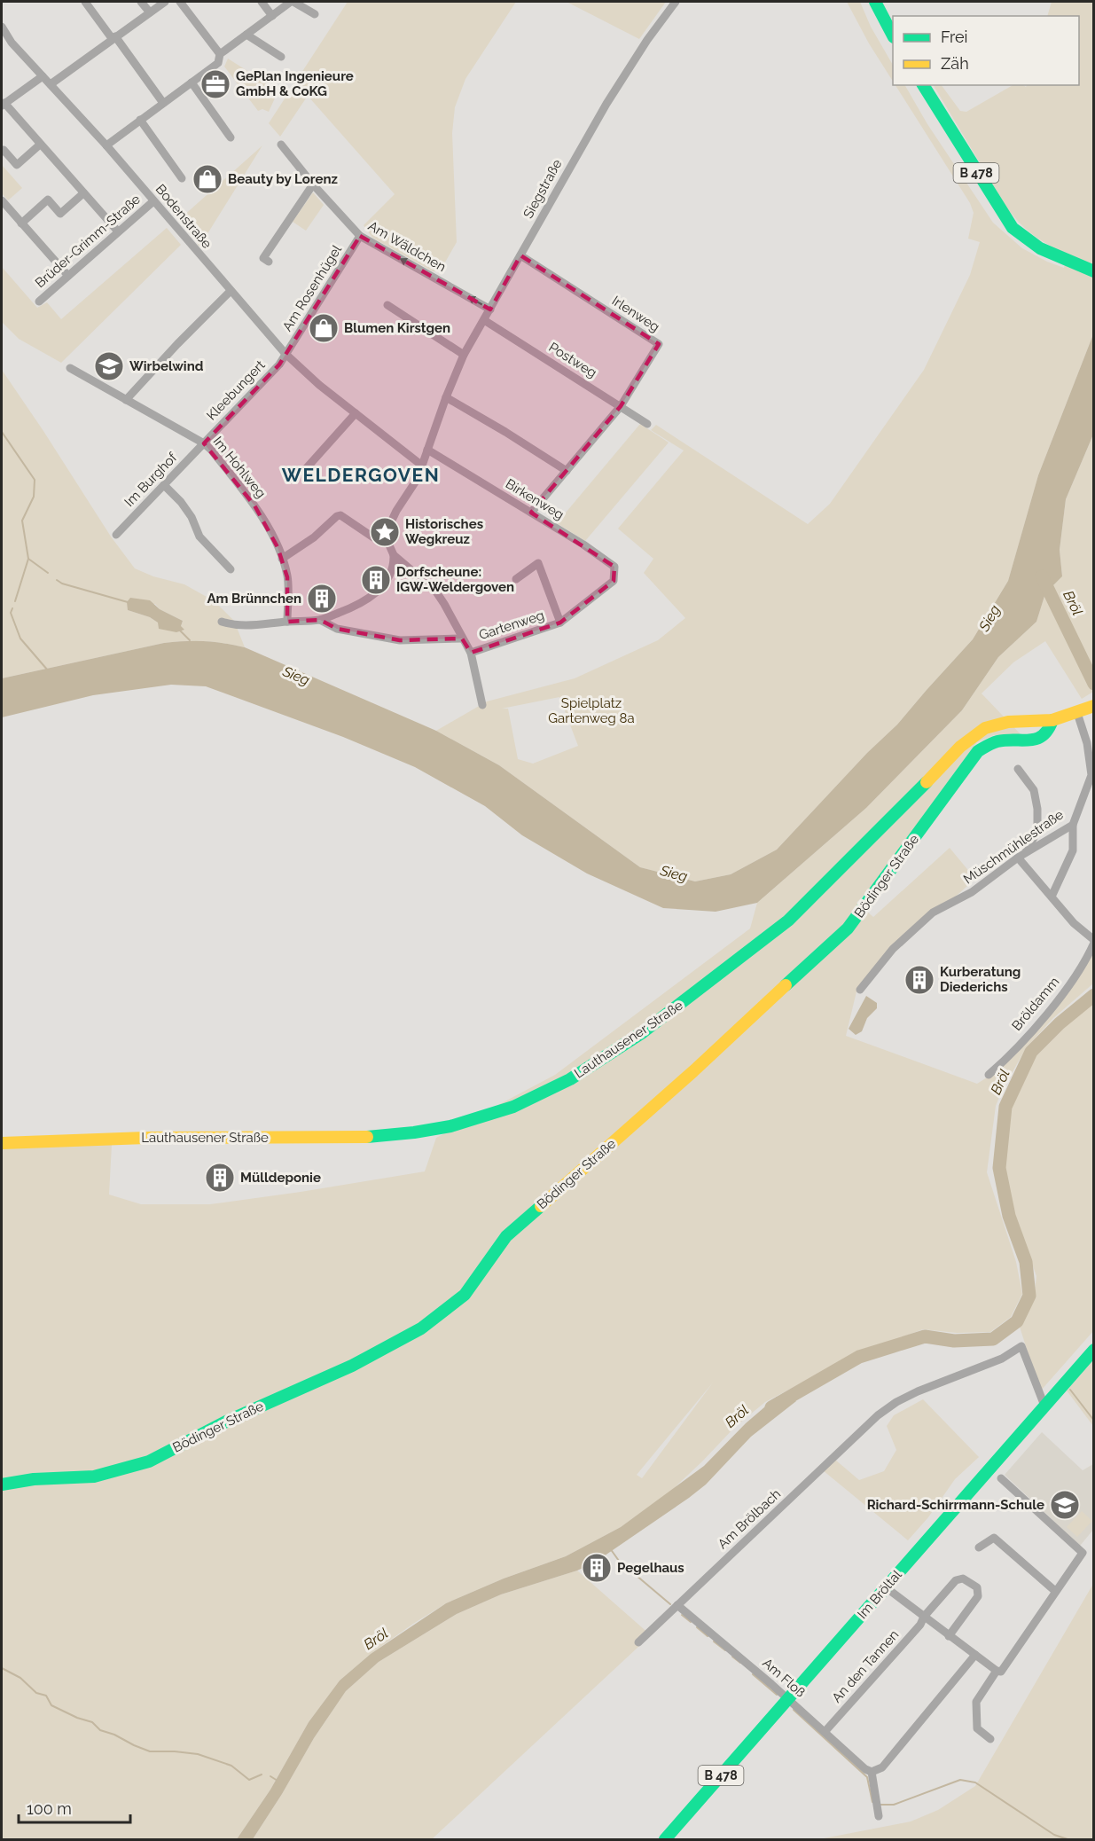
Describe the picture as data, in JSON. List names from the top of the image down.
{
  "streets": {
    "street": [
      "B 478",
      "Siegstraße",
      "Bodenstraße",
      "Brüder-Grimm-Straße",
      "Am Wäldchen",
      "Am Rosenhügel",
      "Irlenweg",
      "Postweg",
      "Kleebungert",
      "Im Hohlweg",
      "Im Burghof",
      "Birkenweg",
      "Gartenweg",
      "Müschmühlestraße",
      "Bödinger Straße",
      "Bröldamm",
      "Lauthausener Straße",
      "Am Brölbach",
      "Im Bröltal",
      "An den Tannen",
      "Am Floß"
    ]
  },
  "crossings": [
    ["Siegstraße", "Bodenstraße"],
    ["Siegstraße", "Am Wäldchen"],
    ["Siegstraße", "Irlenweg"],
    ["Siegstraße", "Postweg"],
    ["Siegstraße", "Birkenweg"],
    ["Bodenstraße", "Brüder-Grimm-Straße"],
    ["Bodenstraße", "Am Rosenhügel"],
    ["Bodenstraße", "Kleebungert"],
    ["Am Wäldchen", "Am Rosenhügel"],
    ["Am Rosenhügel", "Kleebungert"],
    ["Irlenweg", "Postweg"],
    ["Irlenweg", "Birkenweg"],
    ["Kleebungert", "Im Hohlweg"],
    ["Kleebungert", "Im Burghof"],
    ["Im Hohlweg", "Im Burghof"],
    ["Birkenweg", "Gartenweg"],
    ["Müschmühlestraße", "Lauthausener Straße"],
    ["Bödinger Straße", "Lauthausener Straße"],
    ["Am Brölbach", "Im Bröltal"],
    ["Am Brölbach", "Am Floß"],
    ["Im Bröltal", "Am Floß"],
    ["An den Tannen", "Am Floß"]
  ],
  "districts": ["WELDERGOVEN"],
  "water": ["Bröl", "Sieg"],
  "parks": ["Spielplatz Gartenweg 8a"],
  "places": {
    "office": ["GePlan Ingenieure GmbH & CoKG"],
    "shop": ["Beauty by Lorenz", "Blumen Kirstgen"],
    "school or university": ["Wirbelwind", "Richard-Schirrmann-Schule"],
    "place": ["Historisches Wegkreuz"],
    "building": [
      "Dorfscheune: IGW-Weldergoven",
      "Am Brünnchen",
      "Kurberatung Diederichs",
      "Mülldeponie",
      "Pegelhaus"
    ]
  },
  "legend": ["Frei", "Zäh"],
  "scale_bar": "100 m"
}
